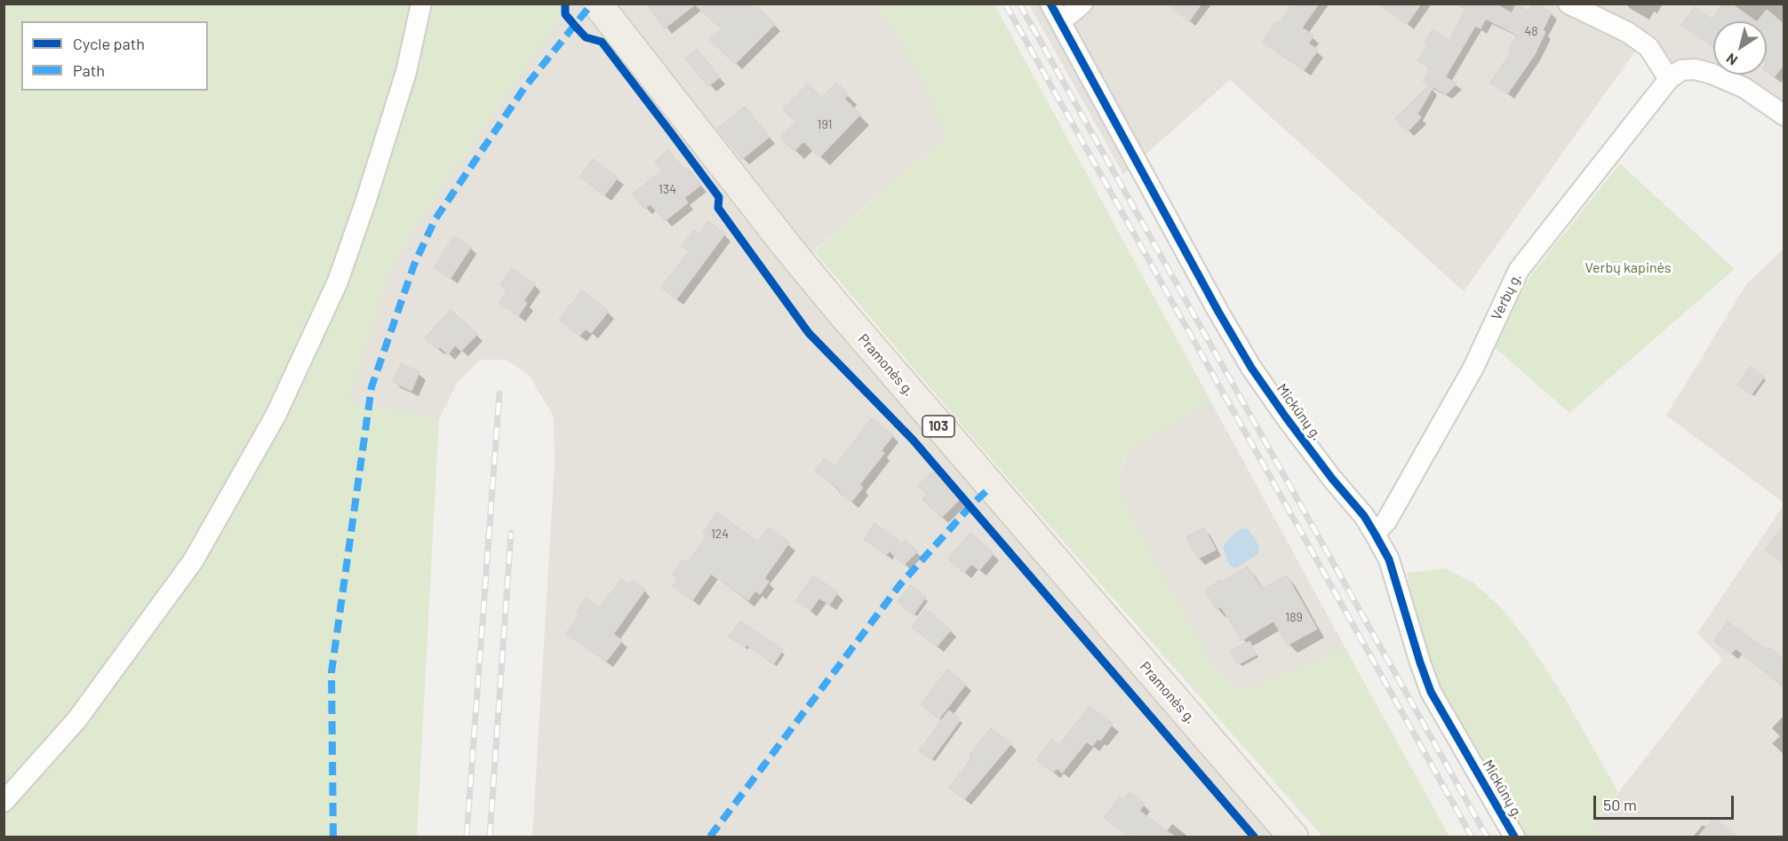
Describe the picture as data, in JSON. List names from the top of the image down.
{
  "streets": {
    "main road": ["Pramonės g.", "103"],
    "street": ["Verbų g.", "Mickūnų g."]
  },
  "crossings": [
    ["Verbų g.", "Mickūnų g."]
  ],
  "parks": ["Verbų kapinės"],
  "house_numbers": [
    "48",
    "191",
    "134",
    "124",
    "189"
  ],
  "legend": ["Cycle path", "Path"],
  "scale_bar": "50 m",
  "north": "bottom left"
}
